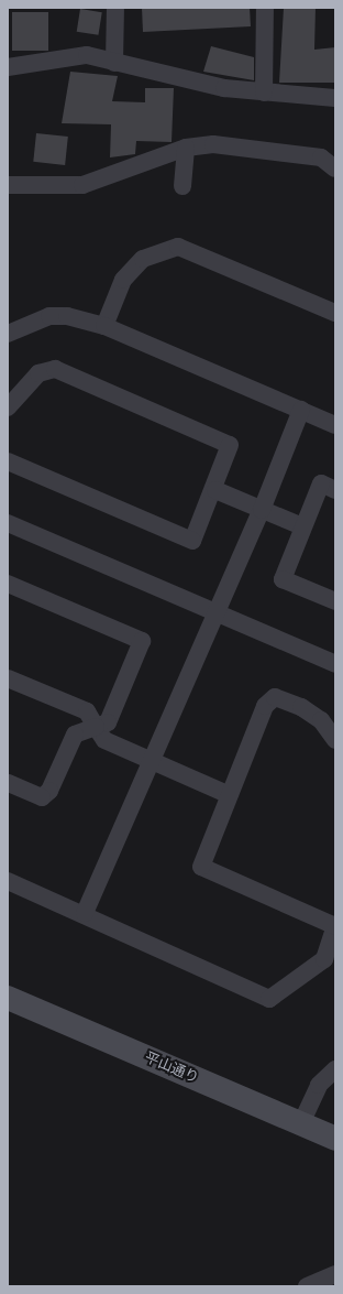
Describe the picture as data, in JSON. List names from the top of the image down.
{
  "streets": {
    "main road": ["平山通り"]
  }
}
